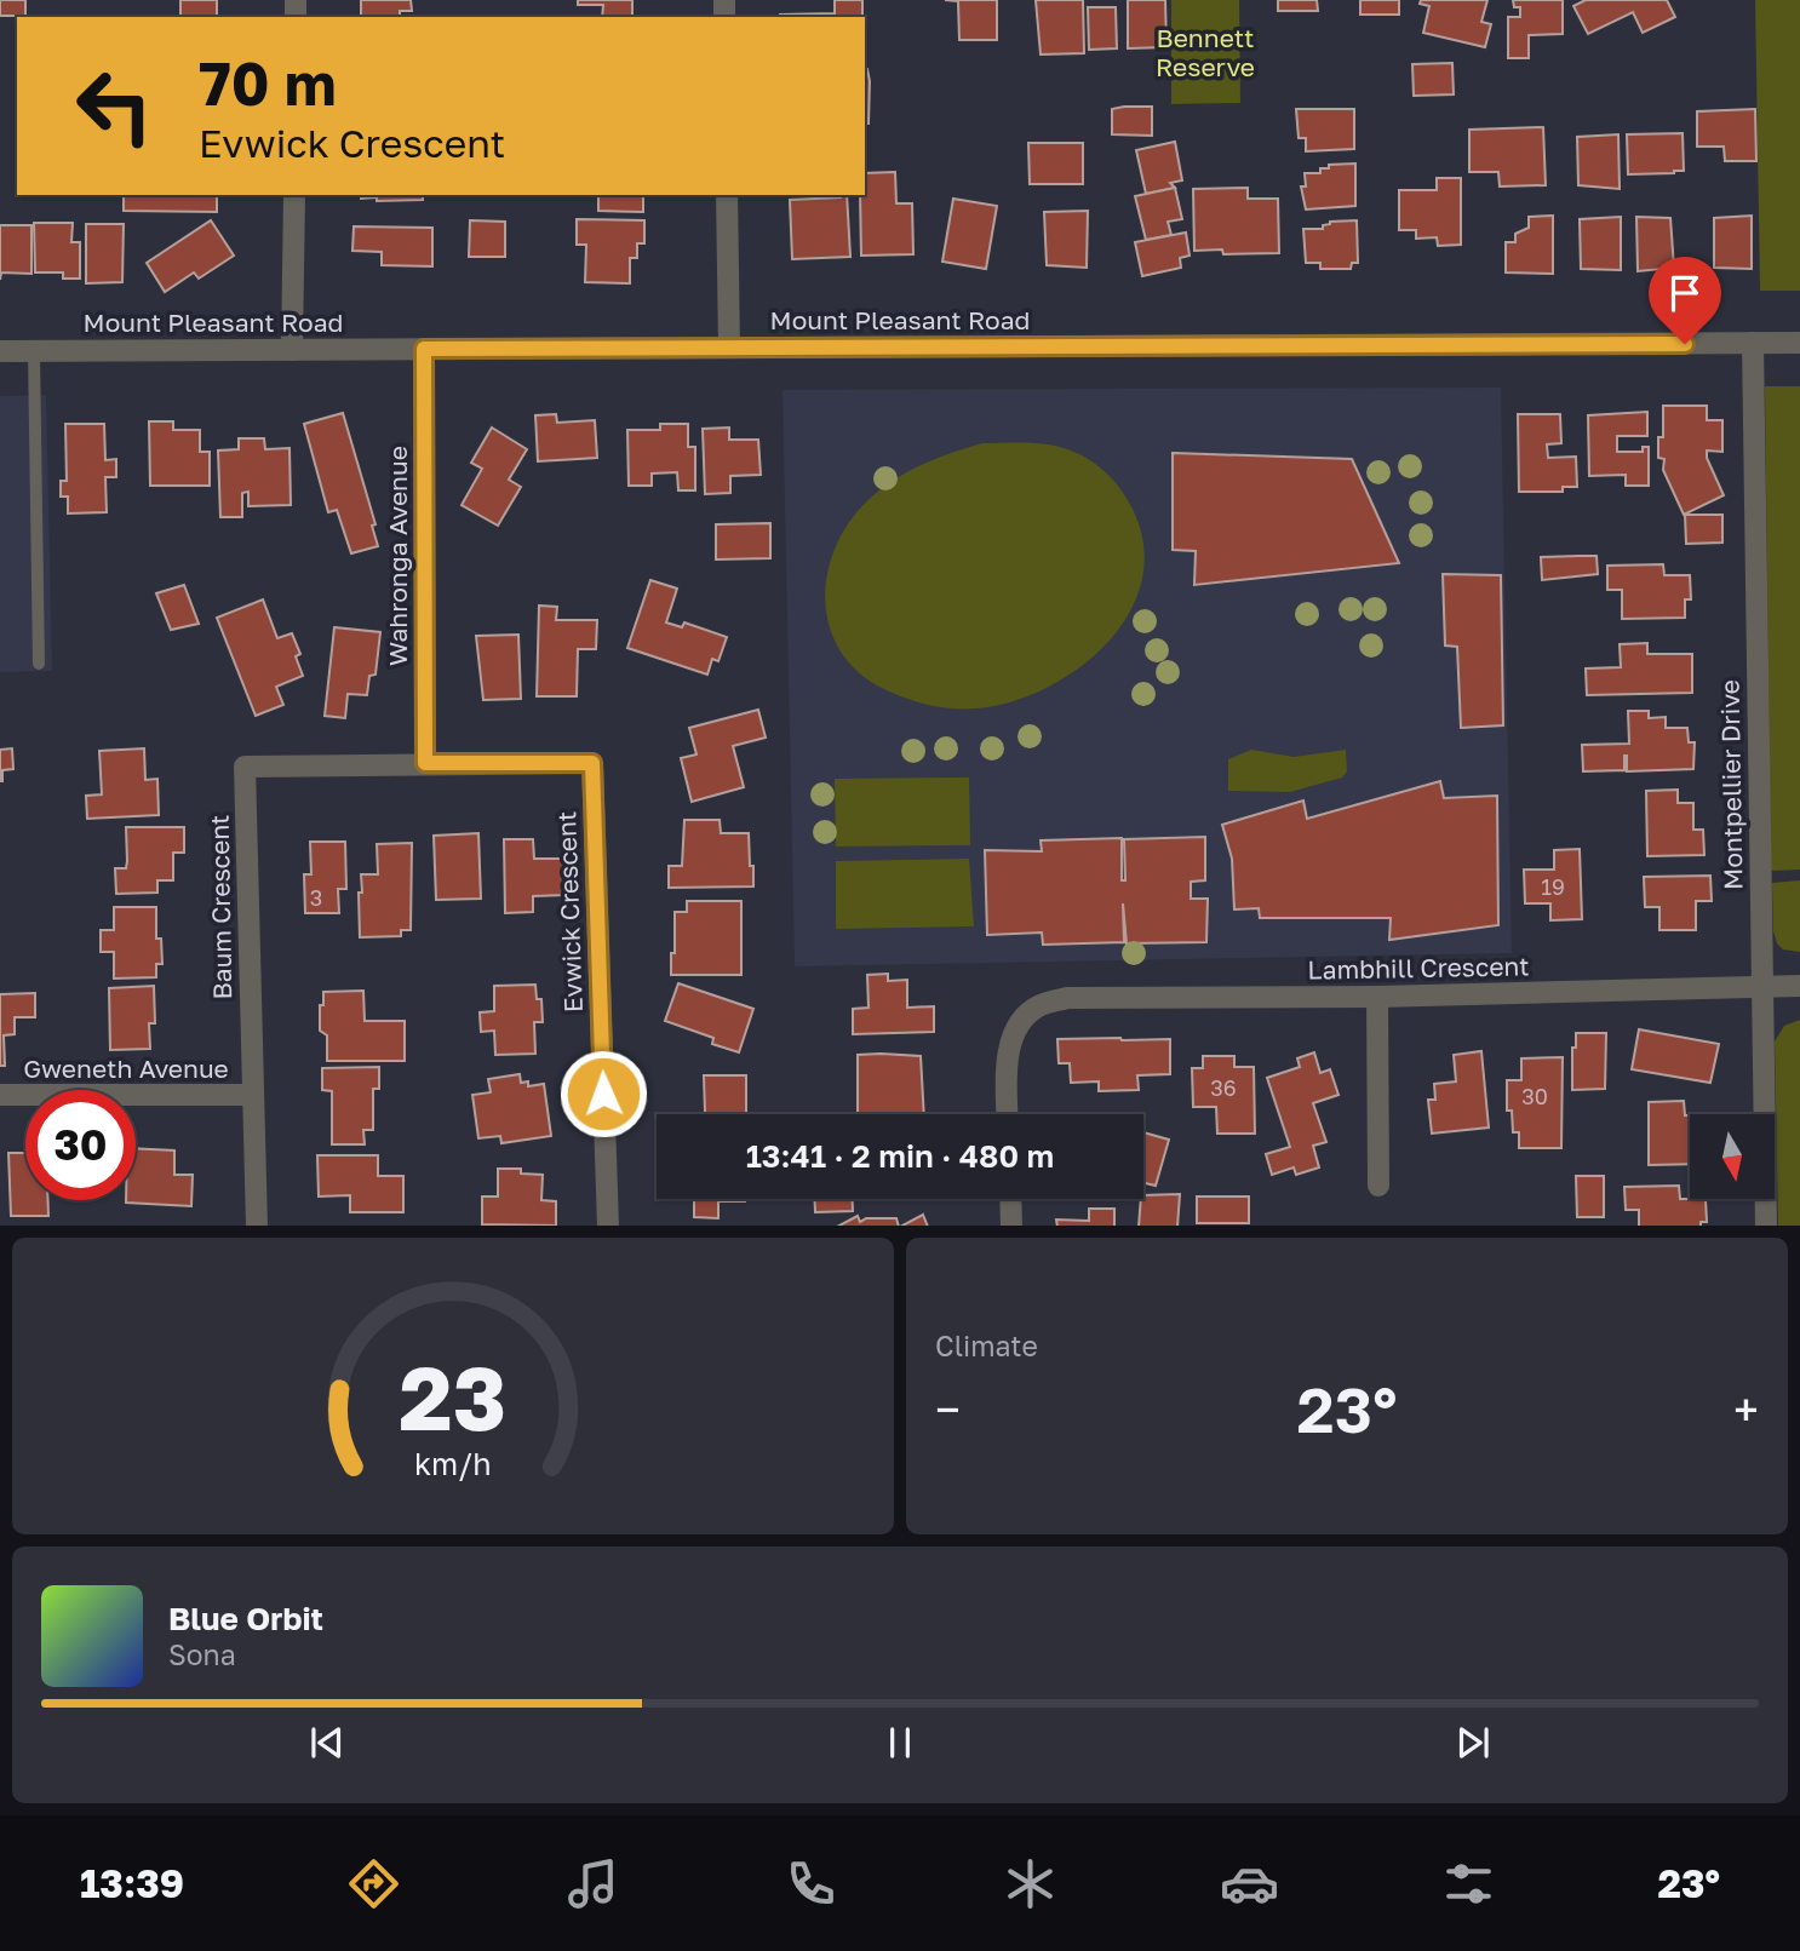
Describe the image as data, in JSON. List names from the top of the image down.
{
  "streets": {
    "street": [
      "Mount Pleasant Road",
      "Wahronga Avenue",
      "Montpellier Drive",
      "Baum Crescent",
      "Evwick Crescent",
      "Lambhill Crescent",
      "Gweneth Avenue"
    ]
  },
  "crossings": [
    ["Mount Pleasant Road", "Wahronga Avenue"],
    ["Mount Pleasant Road", "Montpellier Drive"],
    ["Wahronga Avenue", "Baum Crescent"],
    ["Wahronga Avenue", "Evwick Crescent"],
    ["Montpellier Drive", "Lambhill Crescent"],
    ["Baum Crescent", "Evwick Crescent"],
    ["Baum Crescent", "Gweneth Avenue"]
  ],
  "parks": ["Bennett Reserve"],
  "house_numbers": [
    "19",
    "3",
    "36",
    "30"
  ],
  "north": "bottom",
  "page": {
    "turn": ["70 m", "Evwick Crescent"],
    "limit": "30",
    "trip": "13:41 · 2 min · 480 m",
    "tile": "Climate",
    "heat": ["−", "23°", "+"],
    "song": ["Blue Orbit", "Sona"],
    "tabs": ["13:39", "23°"],
    "gauge": ["23", "km/h"]
  }
}
